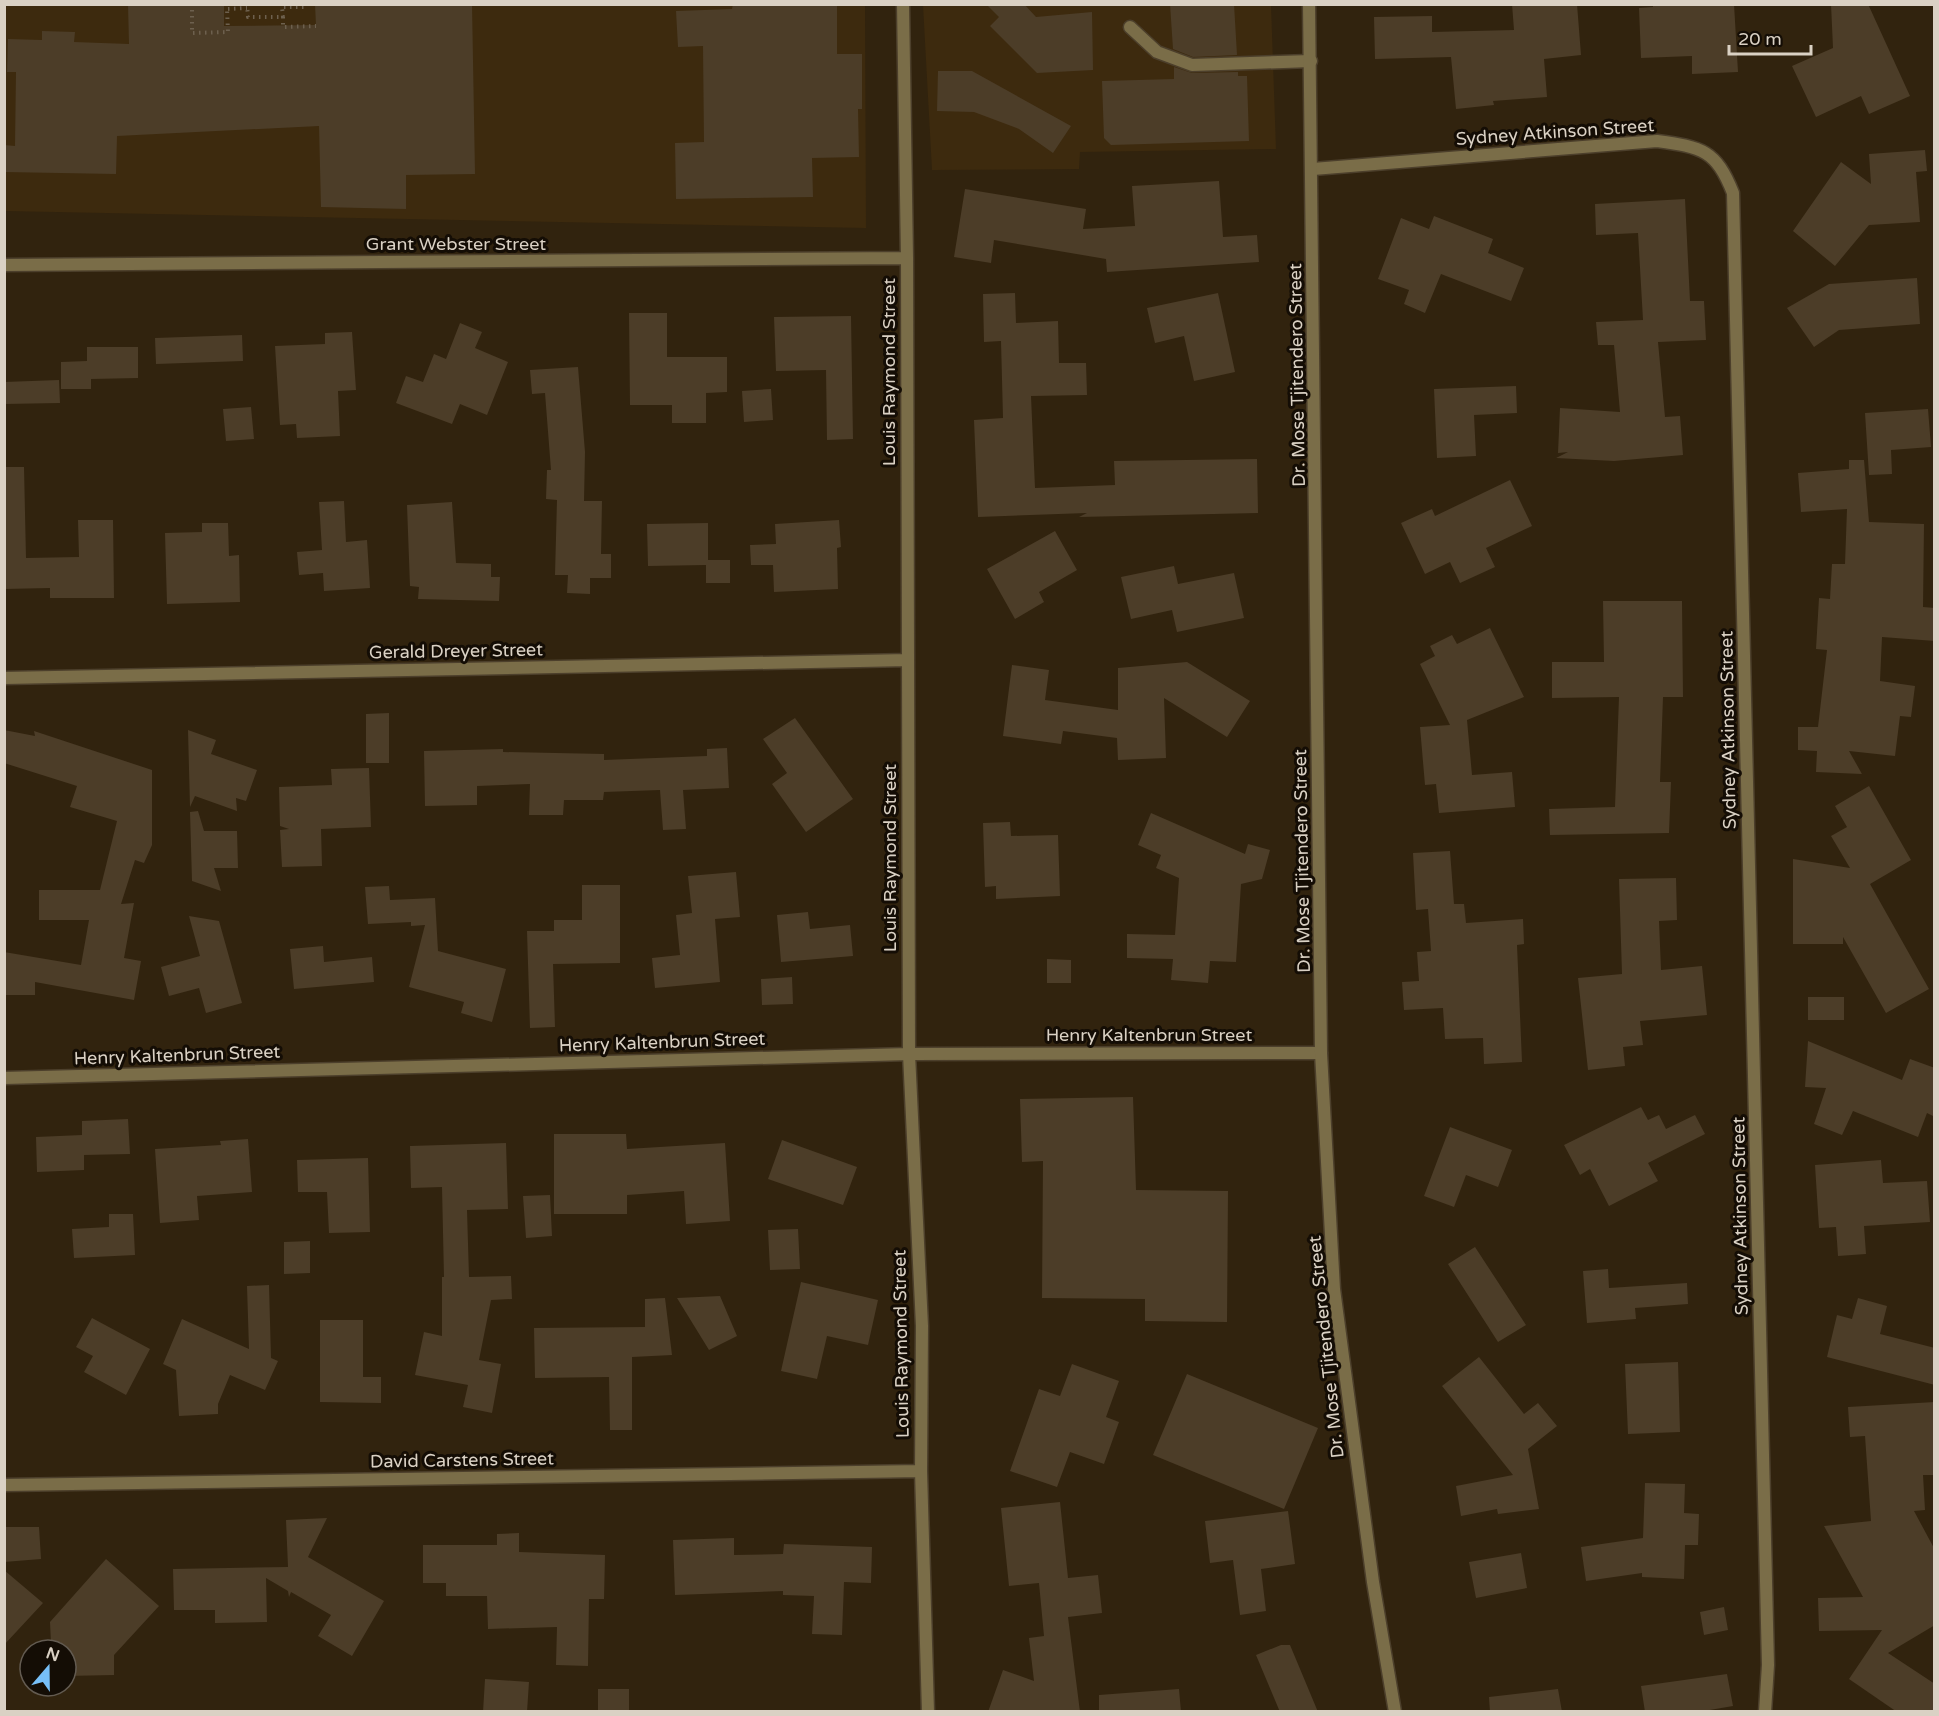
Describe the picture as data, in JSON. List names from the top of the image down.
{
  "streets": {
    "street": [
      "Sydney Atkinson Street",
      "Grant Webster Street",
      "Louis Raymond Street",
      "Dr. Mose Tjitendero Street",
      "Gerald Dreyer Street",
      "Henry Kaltenbrun Street",
      "David Carstens Street"
    ]
  },
  "crossings": [
    ["Sydney Atkinson Street", "Dr. Mose Tjitendero Street"],
    ["Grant Webster Street", "Louis Raymond Street"],
    ["Louis Raymond Street", "Gerald Dreyer Street"],
    ["Louis Raymond Street", "Henry Kaltenbrun Street"],
    ["Louis Raymond Street", "David Carstens Street"],
    ["Dr. Mose Tjitendero Street", "Henry Kaltenbrun Street"]
  ],
  "scale_bar": "20 m",
  "north": "top"
}
